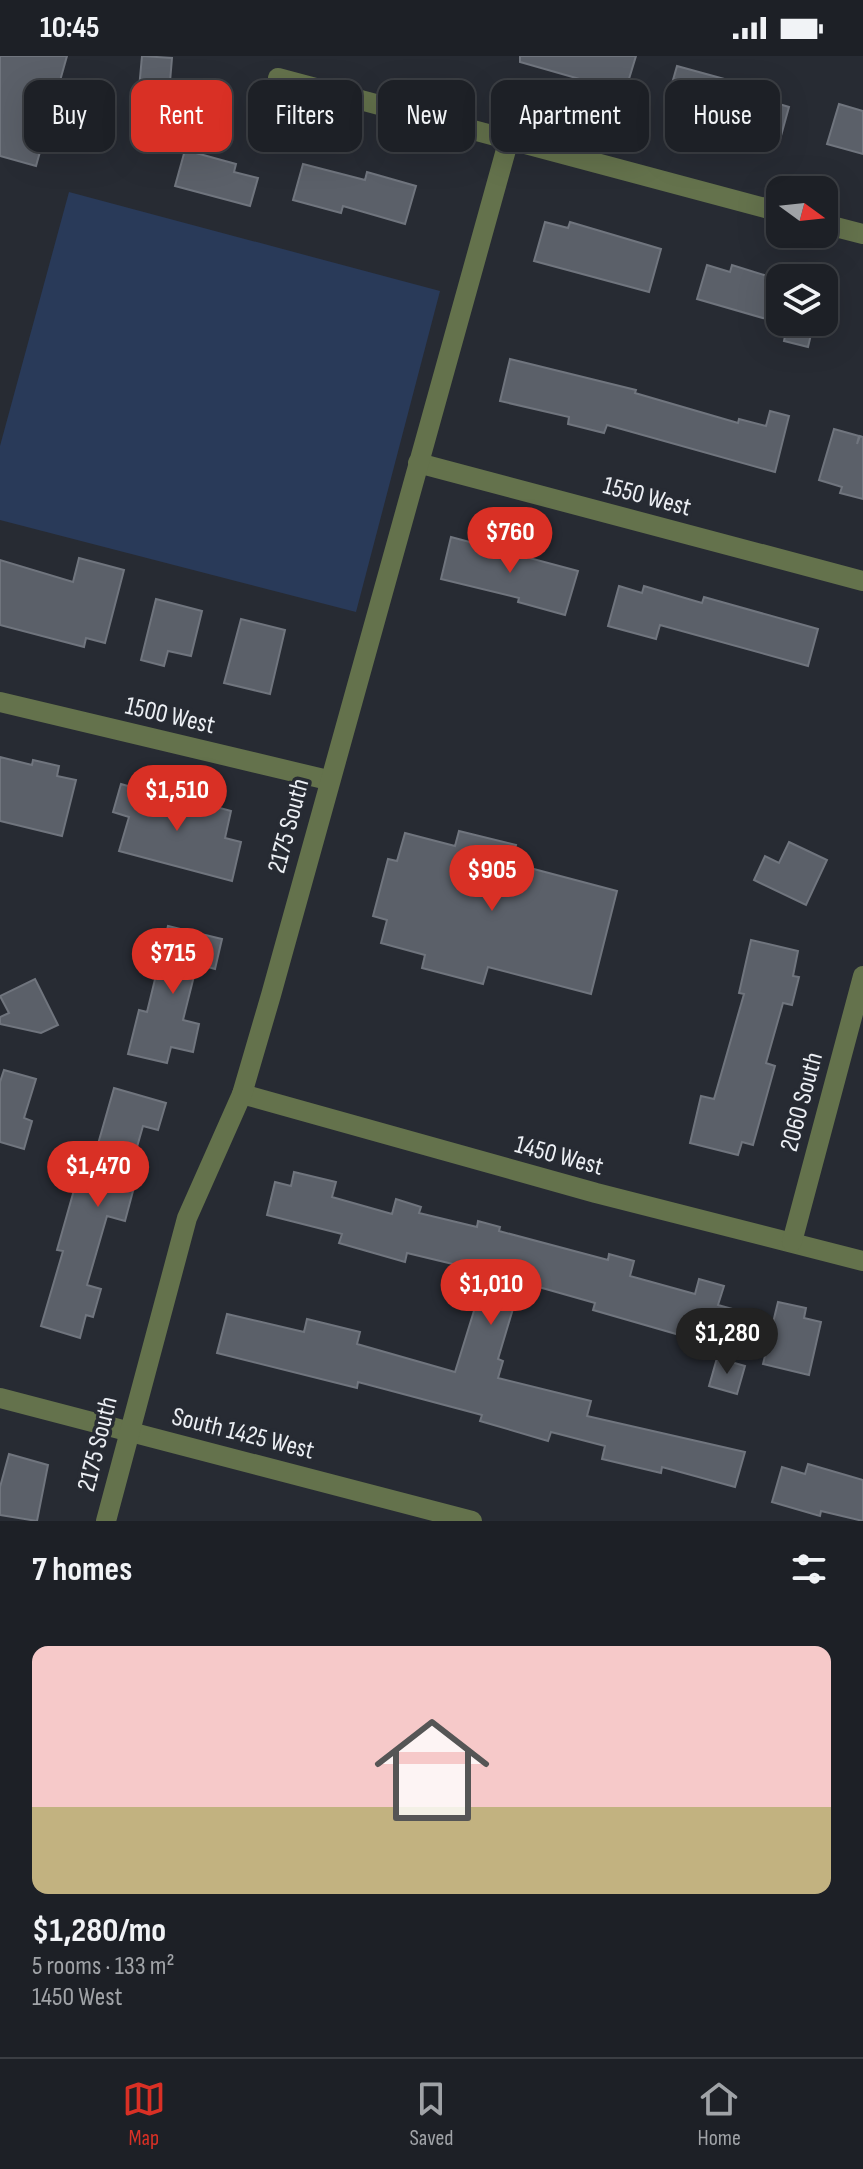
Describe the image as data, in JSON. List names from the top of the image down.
{
  "streets": {
    "street": [
      "1550 West",
      "1500 West",
      "2175 South",
      "2060 South",
      "1450 West",
      "South 1425 West"
    ]
  },
  "crossings": [
    ["1550 West", "2175 South"],
    ["1500 West", "2175 South"],
    ["2175 South", "1450 West"],
    ["2175 South", "South 1425 West"],
    ["2060 South", "1450 West"]
  ],
  "north": "right",
  "page": {
    "status": "10:45",
    "chip": [
      "Buy",
      "Rent",
      "Filters",
      "New",
      "Apartment",
      "House"
    ],
    "price": [
      "$760",
      "$1,510",
      "$905",
      "$715",
      "$1,470",
      "$1,010",
      "$1,280"
    ],
    "heading": "7 homes",
    "list": [
      {
        "name": "$1,280/mo",
        "note": "5 rooms · 133 m² · 1450 West"
      }
    ],
    "tabs": ["Map", "Saved", "Home"]
  }
}
